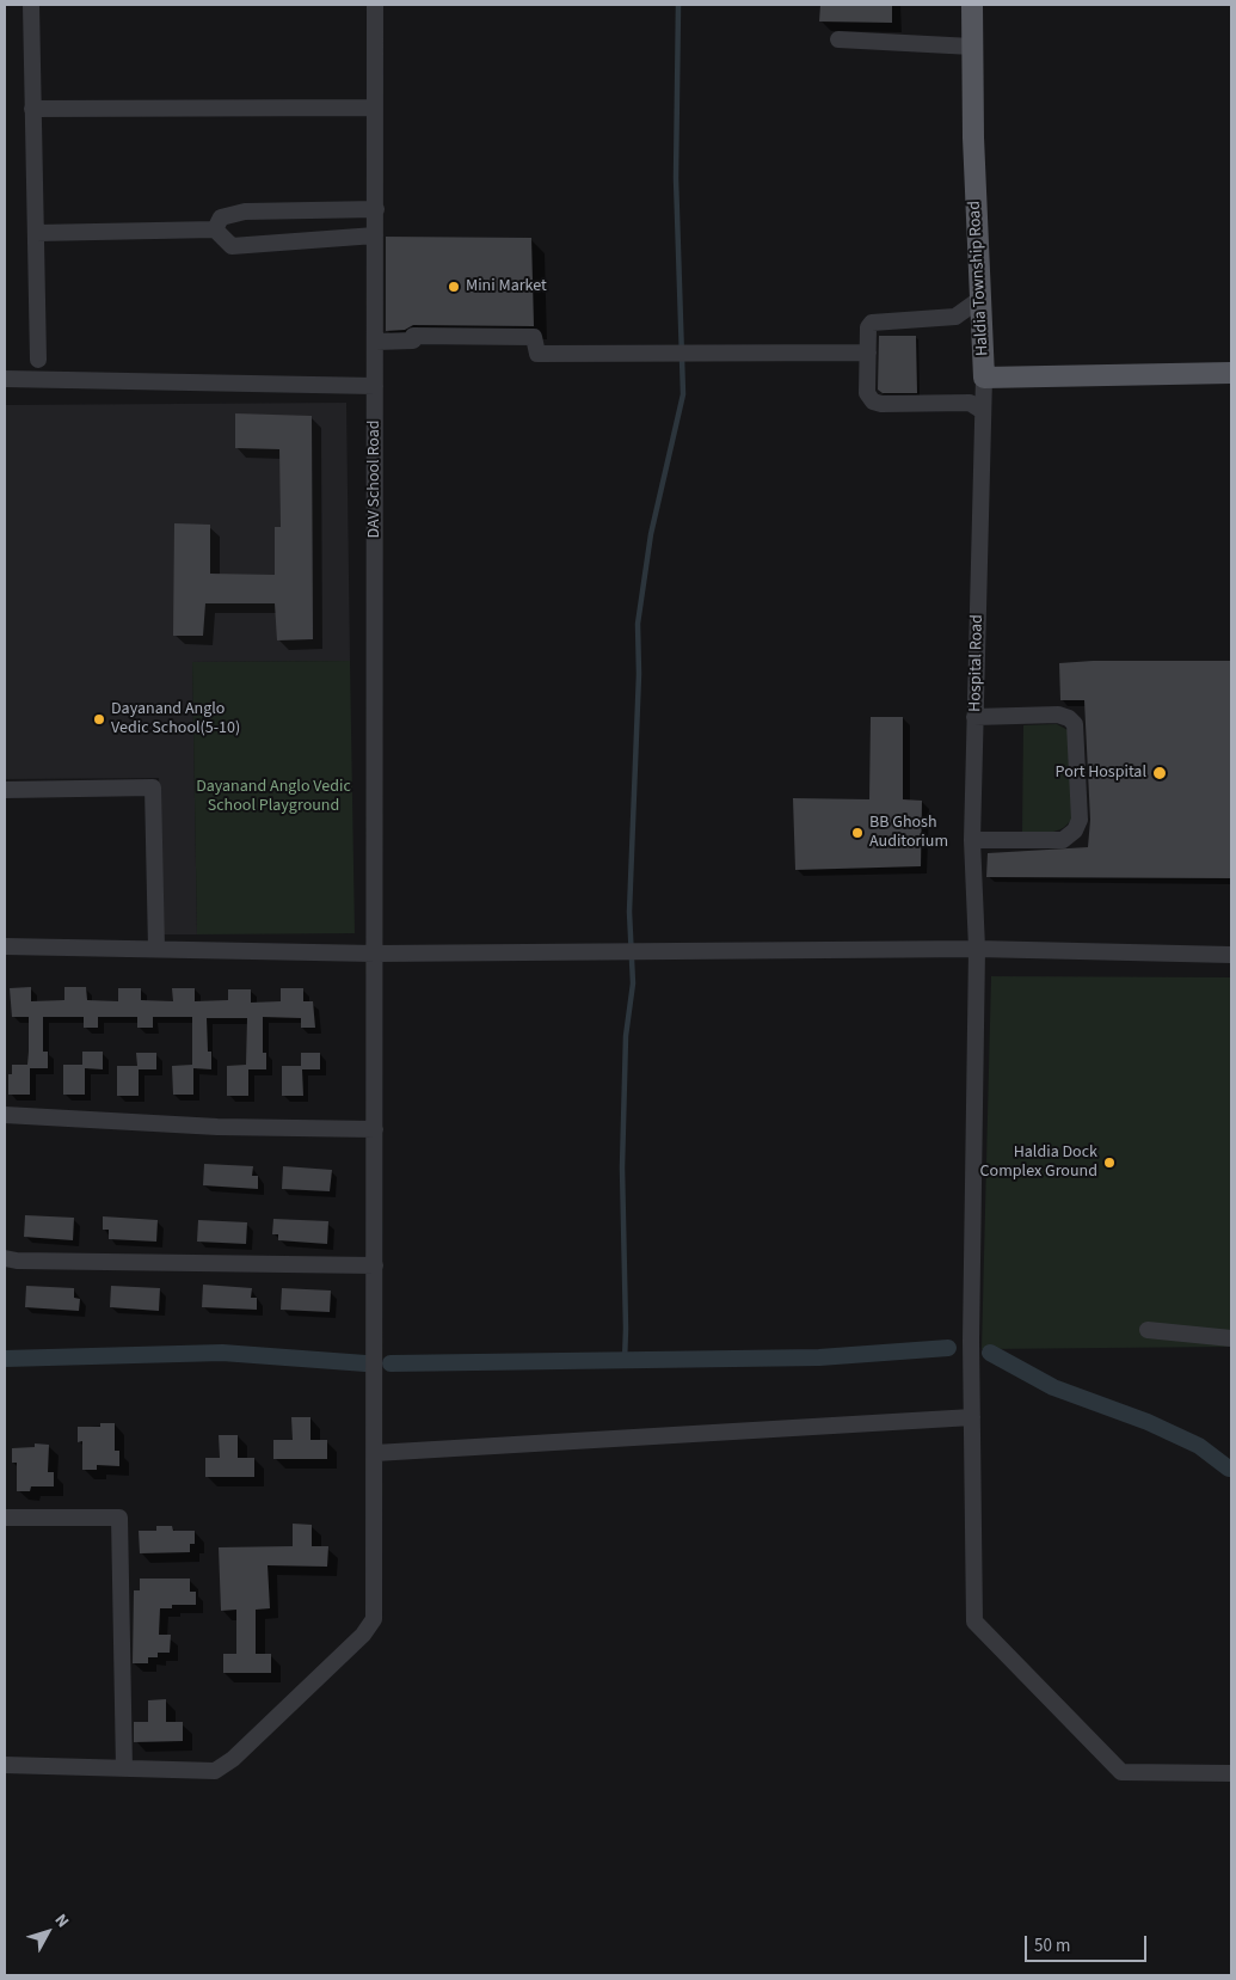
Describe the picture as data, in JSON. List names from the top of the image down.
{
  "streets": {
    "main road": ["Haldia Township Road"],
    "street": ["DAV School Road", "Hospital Road"]
  },
  "crossings": [
    ["Haldia Township Road", "Hospital Road"]
  ],
  "parks": ["Dayanand Anglo Vedic School Playground"],
  "places": [
    "Mini Market",
    "Dayanand Anglo Vedic School(5-10)",
    "Port Hospital",
    "BB Ghosh Auditorium",
    "Haldia Dock Complex Ground"
  ],
  "scale_bar": "50 m",
  "north": "top right"
}
